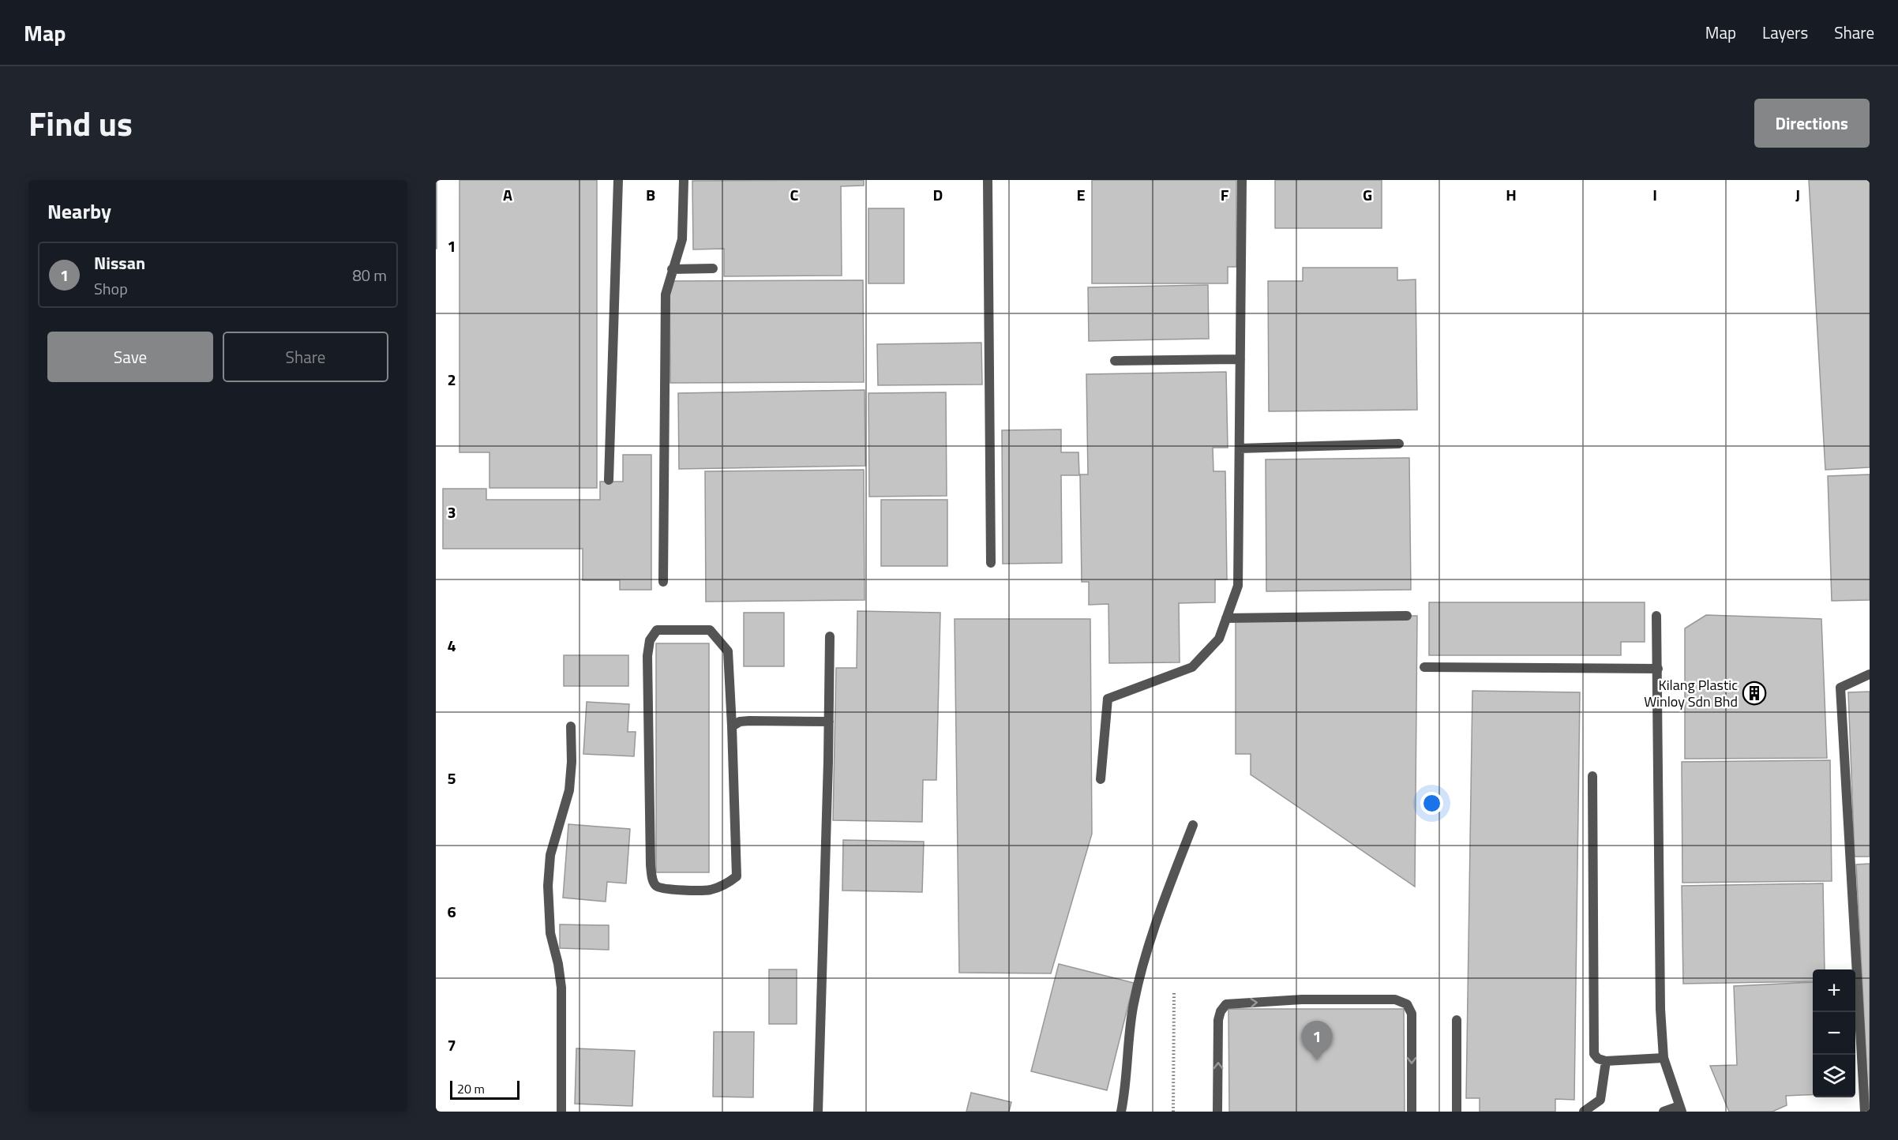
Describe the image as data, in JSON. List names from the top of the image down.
{
  "places": {
    "building": ["Kilang Plastic Winloy Sdn Bhd"]
  },
  "scale_bar": "20 m",
  "page": {
    "header": "Map",
    "nav": ["Map", "Layers", "Share"],
    "title": "Find us",
    "buttons": [
      "Directions",
      ["Save", "Share"]
    ],
    "heading": "Nearby",
    "list": [
      {
        "mark": "1",
        "name": "Nissan",
        "note": "Shop",
        "value": "80 m"
      }
    ],
    "map_buttons": ["+", "−"],
    "pins": "1",
    "scale": "20 m"
  },
  "grid": {
    "columns": [
      "A",
      "B",
      "C",
      "D",
      "E",
      "F",
      "G",
      "H",
      "I",
      "J"
    ],
    "rows": [
      "1",
      "2",
      "3",
      "4",
      "5",
      "6",
      "7"
    ]
  }
}
